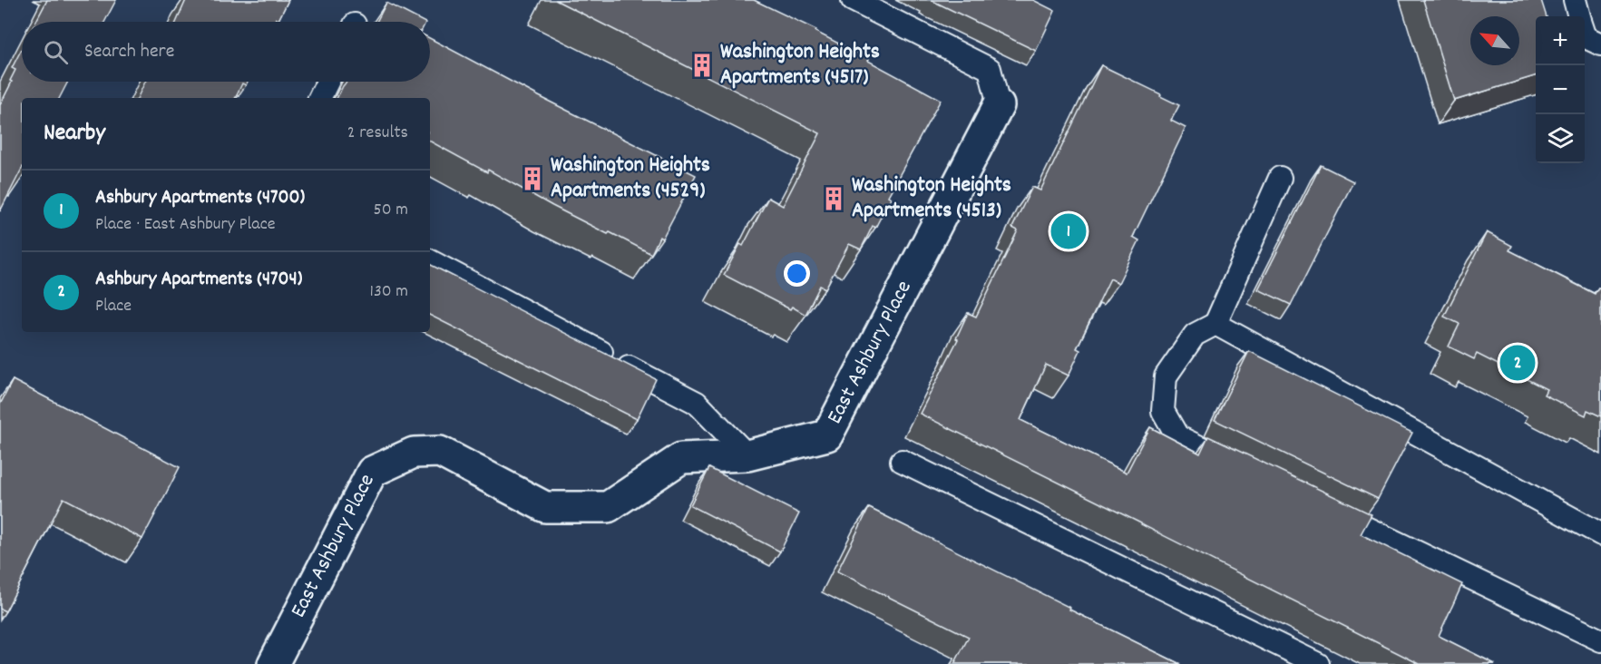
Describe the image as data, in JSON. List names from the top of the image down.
{
  "streets": {
    "street": ["East Ashbury Place"]
  },
  "places": {
    "building": ["Washington Heights Apartments (4517)", "Washington Heights Apartments (4529)", "Washington Heights Apartments (4513)"]
  },
  "north": "top left",
  "page": {
    "map_buttons": ["+", "−"],
    "search": "Search here",
    "heading": ["Nearby", "2 results"],
    "list": [
      {
        "mark": "1",
        "name": "Ashbury Apartments (4700)",
        "note": "Place · East Ashbury Place",
        "value": "50 m"
      },
      {
        "mark": "2",
        "name": "Ashbury Apartments (4704)",
        "note": "Place",
        "value": "130 m"
      }
    ],
    "pins": ["1", "2"]
  }
}
